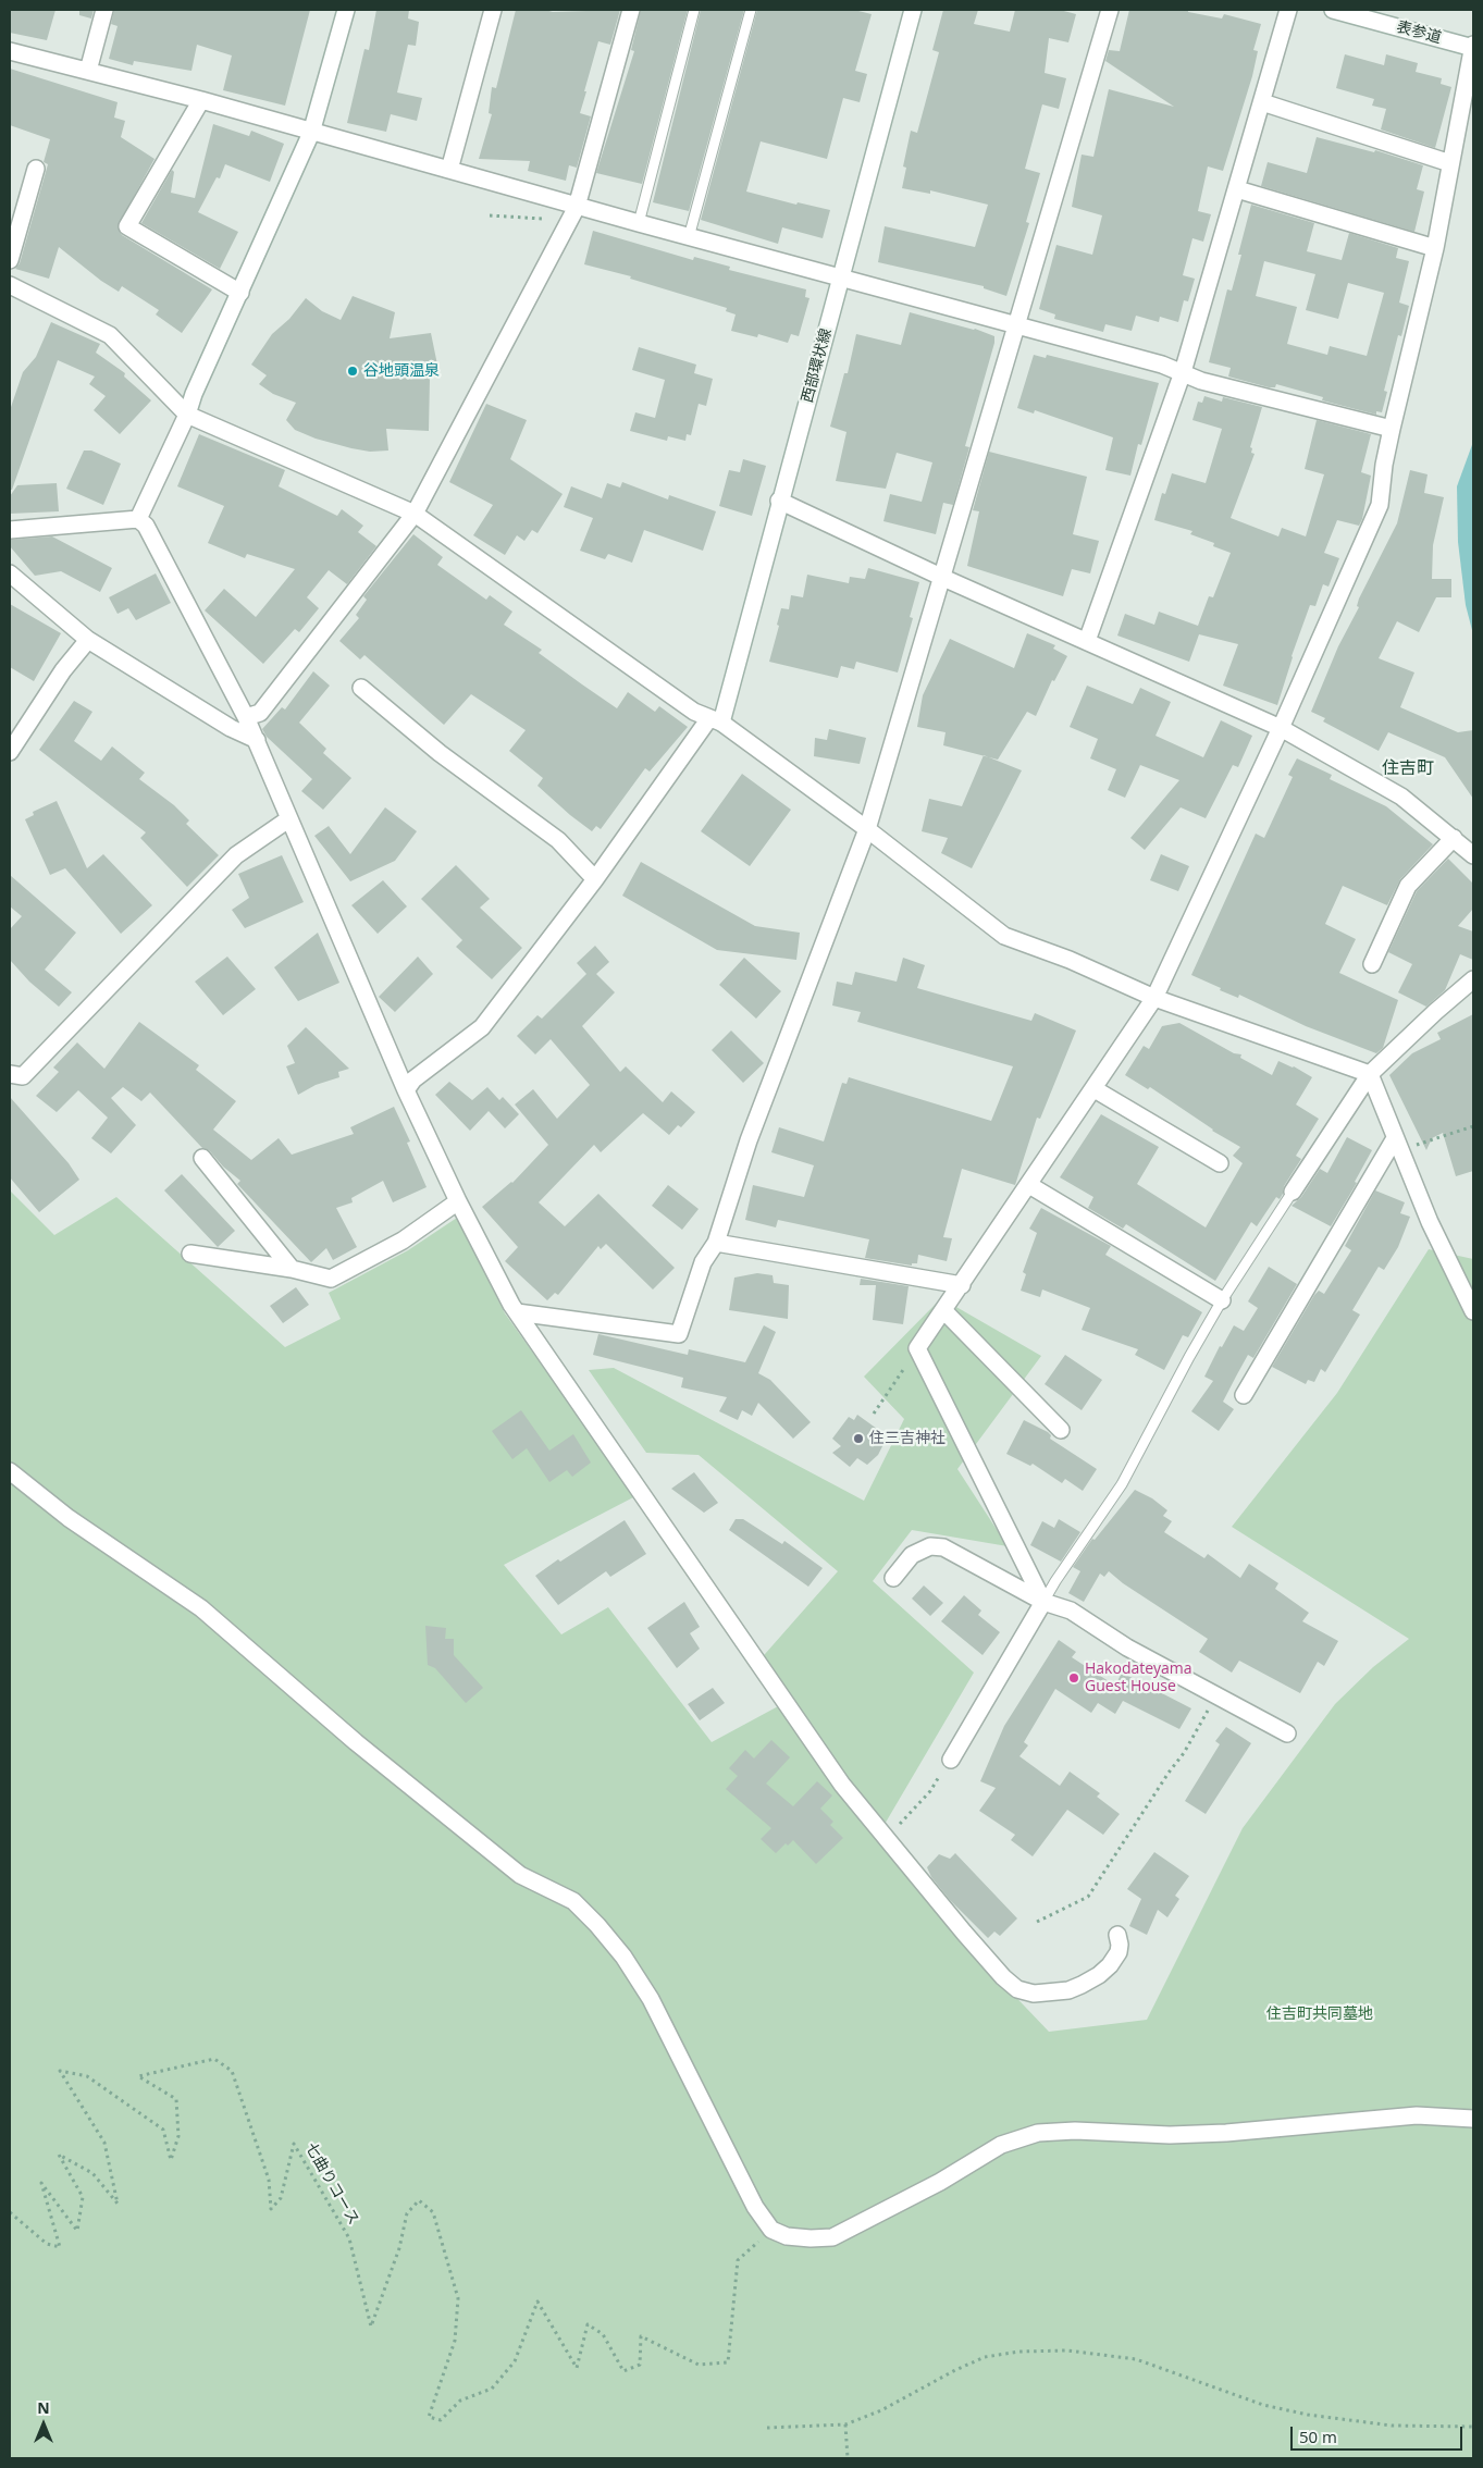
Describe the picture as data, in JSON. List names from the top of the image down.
{
  "streets": {
    "street": ["表参道", "西部環状線"],
    "path": ["七曲りコース"]
  },
  "districts": ["住吉町"],
  "parks": ["住吉町共同墓地"],
  "places": ["谷地頭温泉", "住三吉神社", "Hakodateyama Guest House"],
  "scale_bar": "50 m",
  "north": "top"
}
